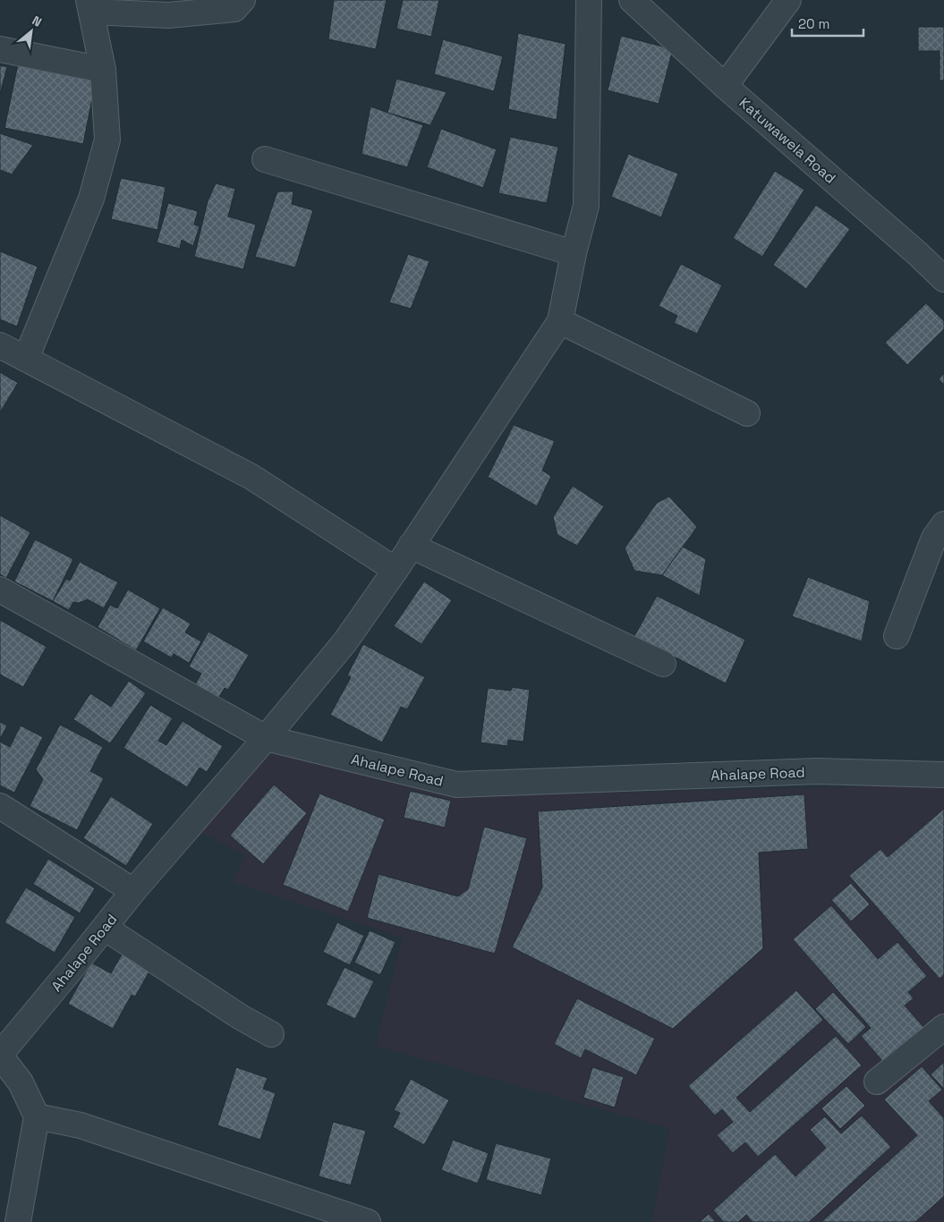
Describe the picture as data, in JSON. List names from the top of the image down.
{
  "streets": {
    "street": ["Katuwawela Road", "Ahalape Road"]
  },
  "scale_bar": "20 m",
  "north": "top right"
}
